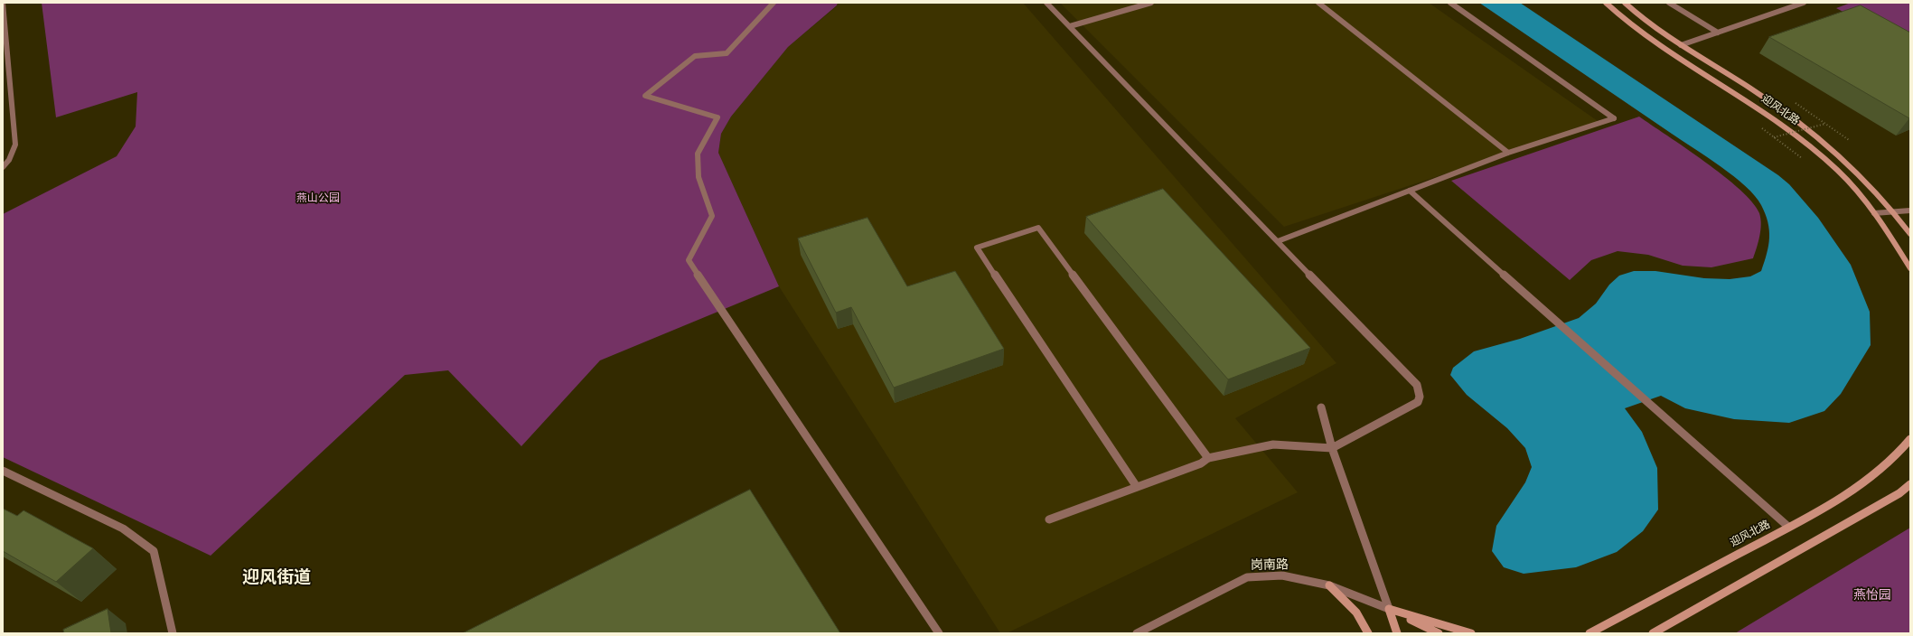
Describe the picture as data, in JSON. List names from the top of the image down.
{
  "streets": {
    "street": ["迎风北路", "岗南路"]
  },
  "districts": ["迎风街道"],
  "parks": ["燕山公园", "燕怡园"]
}
